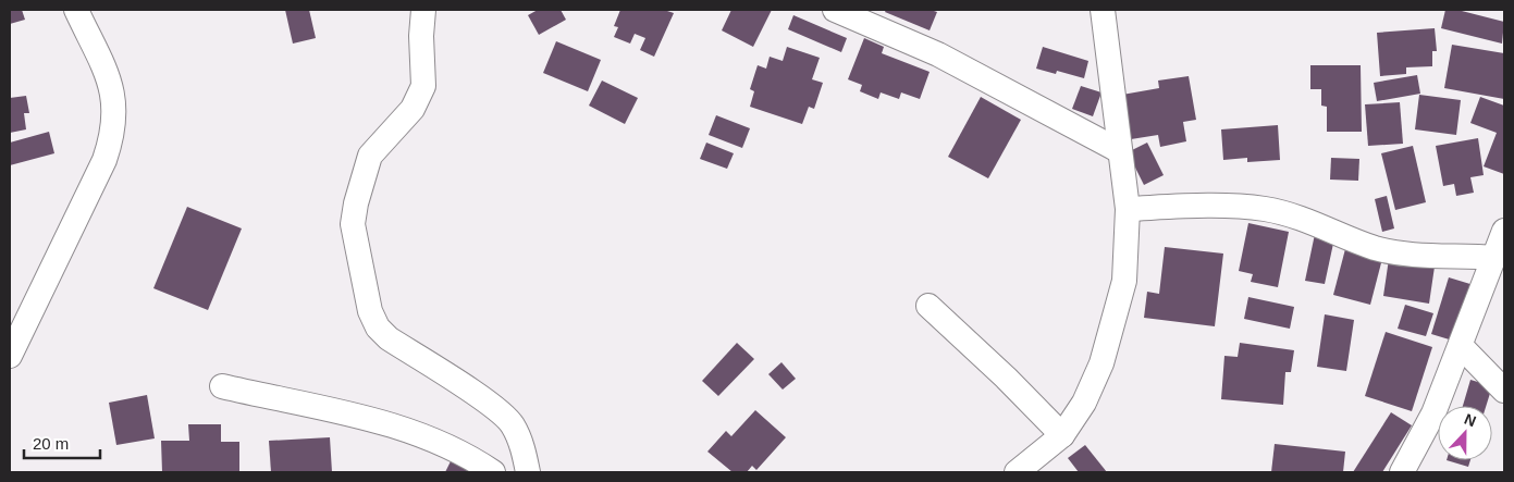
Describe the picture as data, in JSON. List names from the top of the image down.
{
  "scale_bar": "20 m",
  "north": "top"
}
